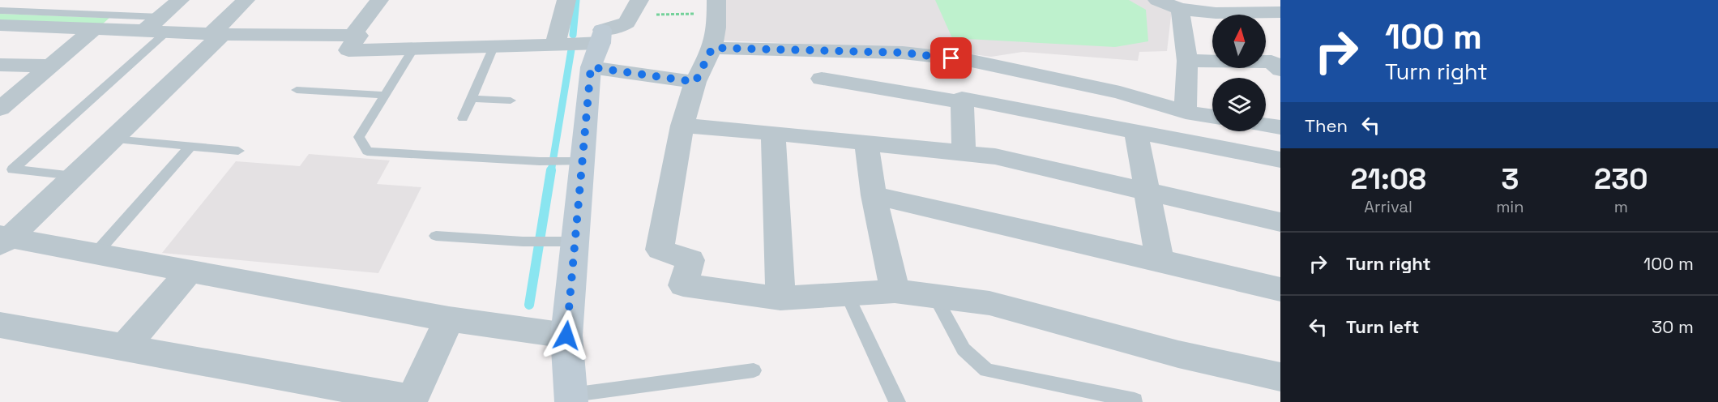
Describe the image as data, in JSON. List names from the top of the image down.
{
  "north": "top",
  "page": {
    "turn": ["100 m", "Turn right"],
    "then": "Then",
    "eta": [
      "21:08",
      "Arrival",
      "3",
      "min",
      "230",
      "m"
    ],
    "list": [
      {
        "name": "Turn right",
        "value": "100 m"
      },
      {
        "name": "Turn left",
        "value": "30 m"
      }
    ]
  }
}
